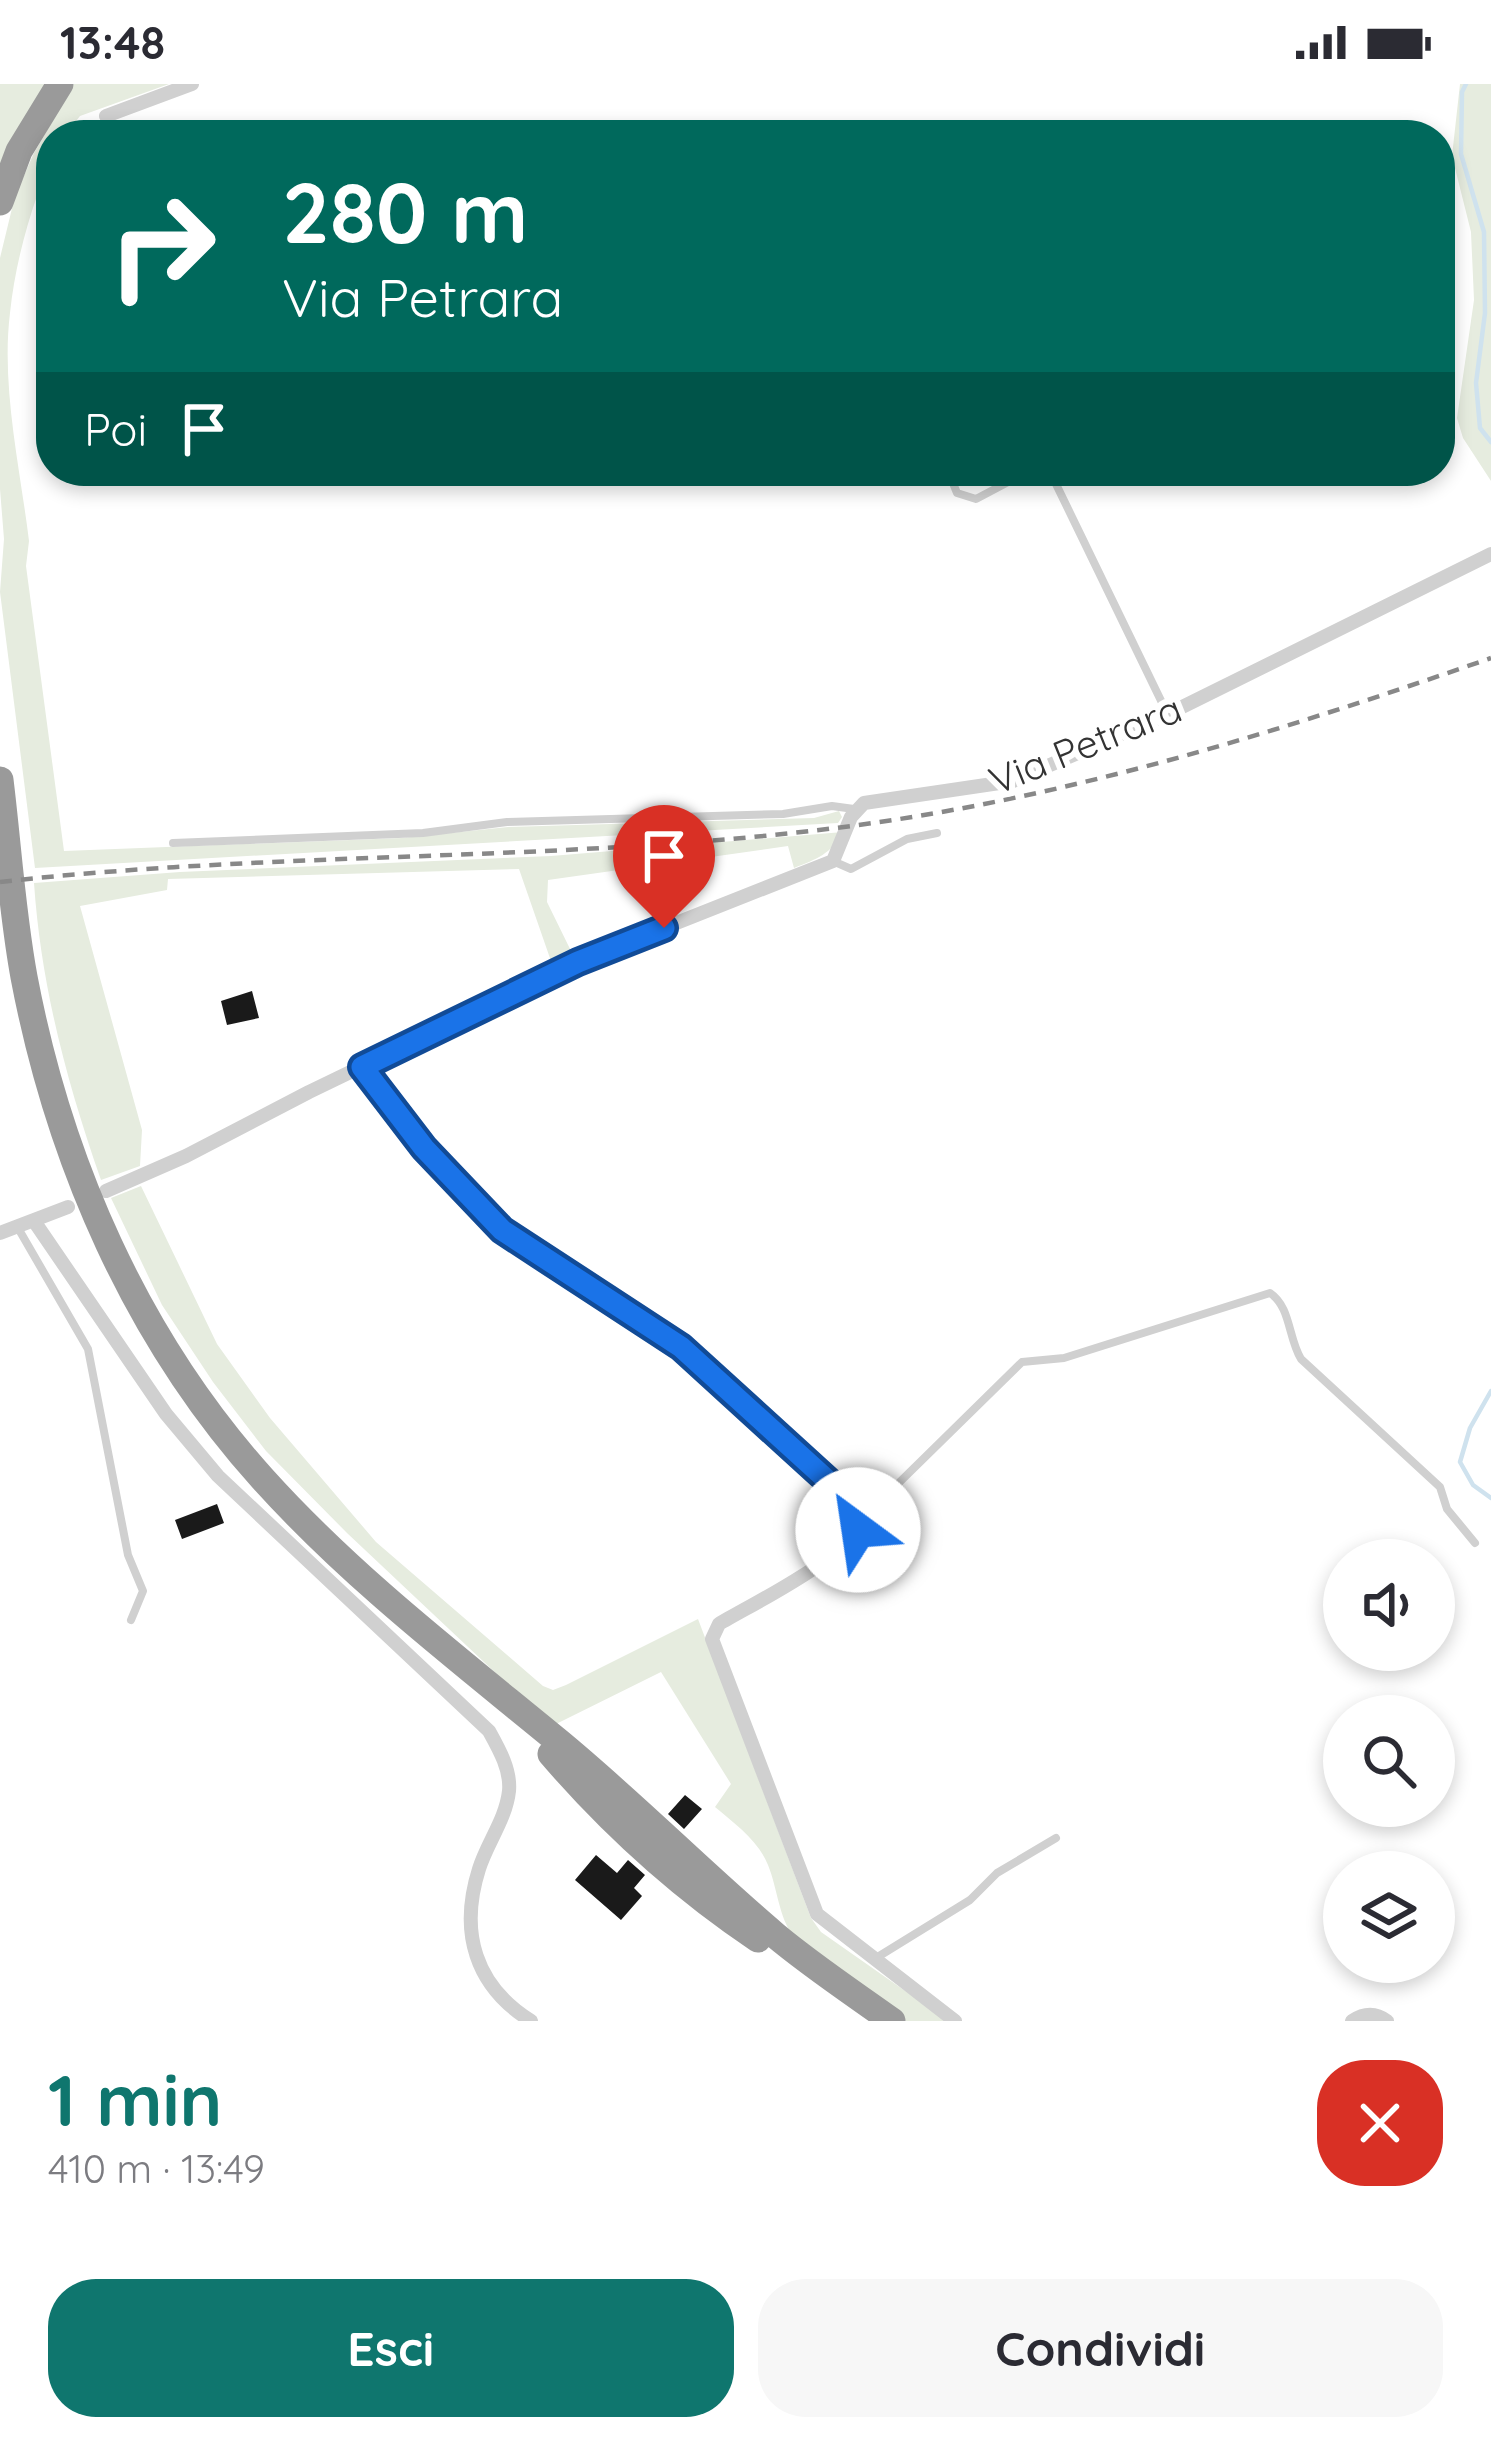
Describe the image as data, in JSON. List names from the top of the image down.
{
  "streets": {
    "street": ["Via Petrara"]
  },
  "page": {
    "status": "13:48",
    "turn": ["280 m", "Via Petrara"],
    "then": "Poi",
    "heading": ["1 min", "410 m · 13:49"],
    "buttons": ["Esci", "Condividi"]
  }
}
